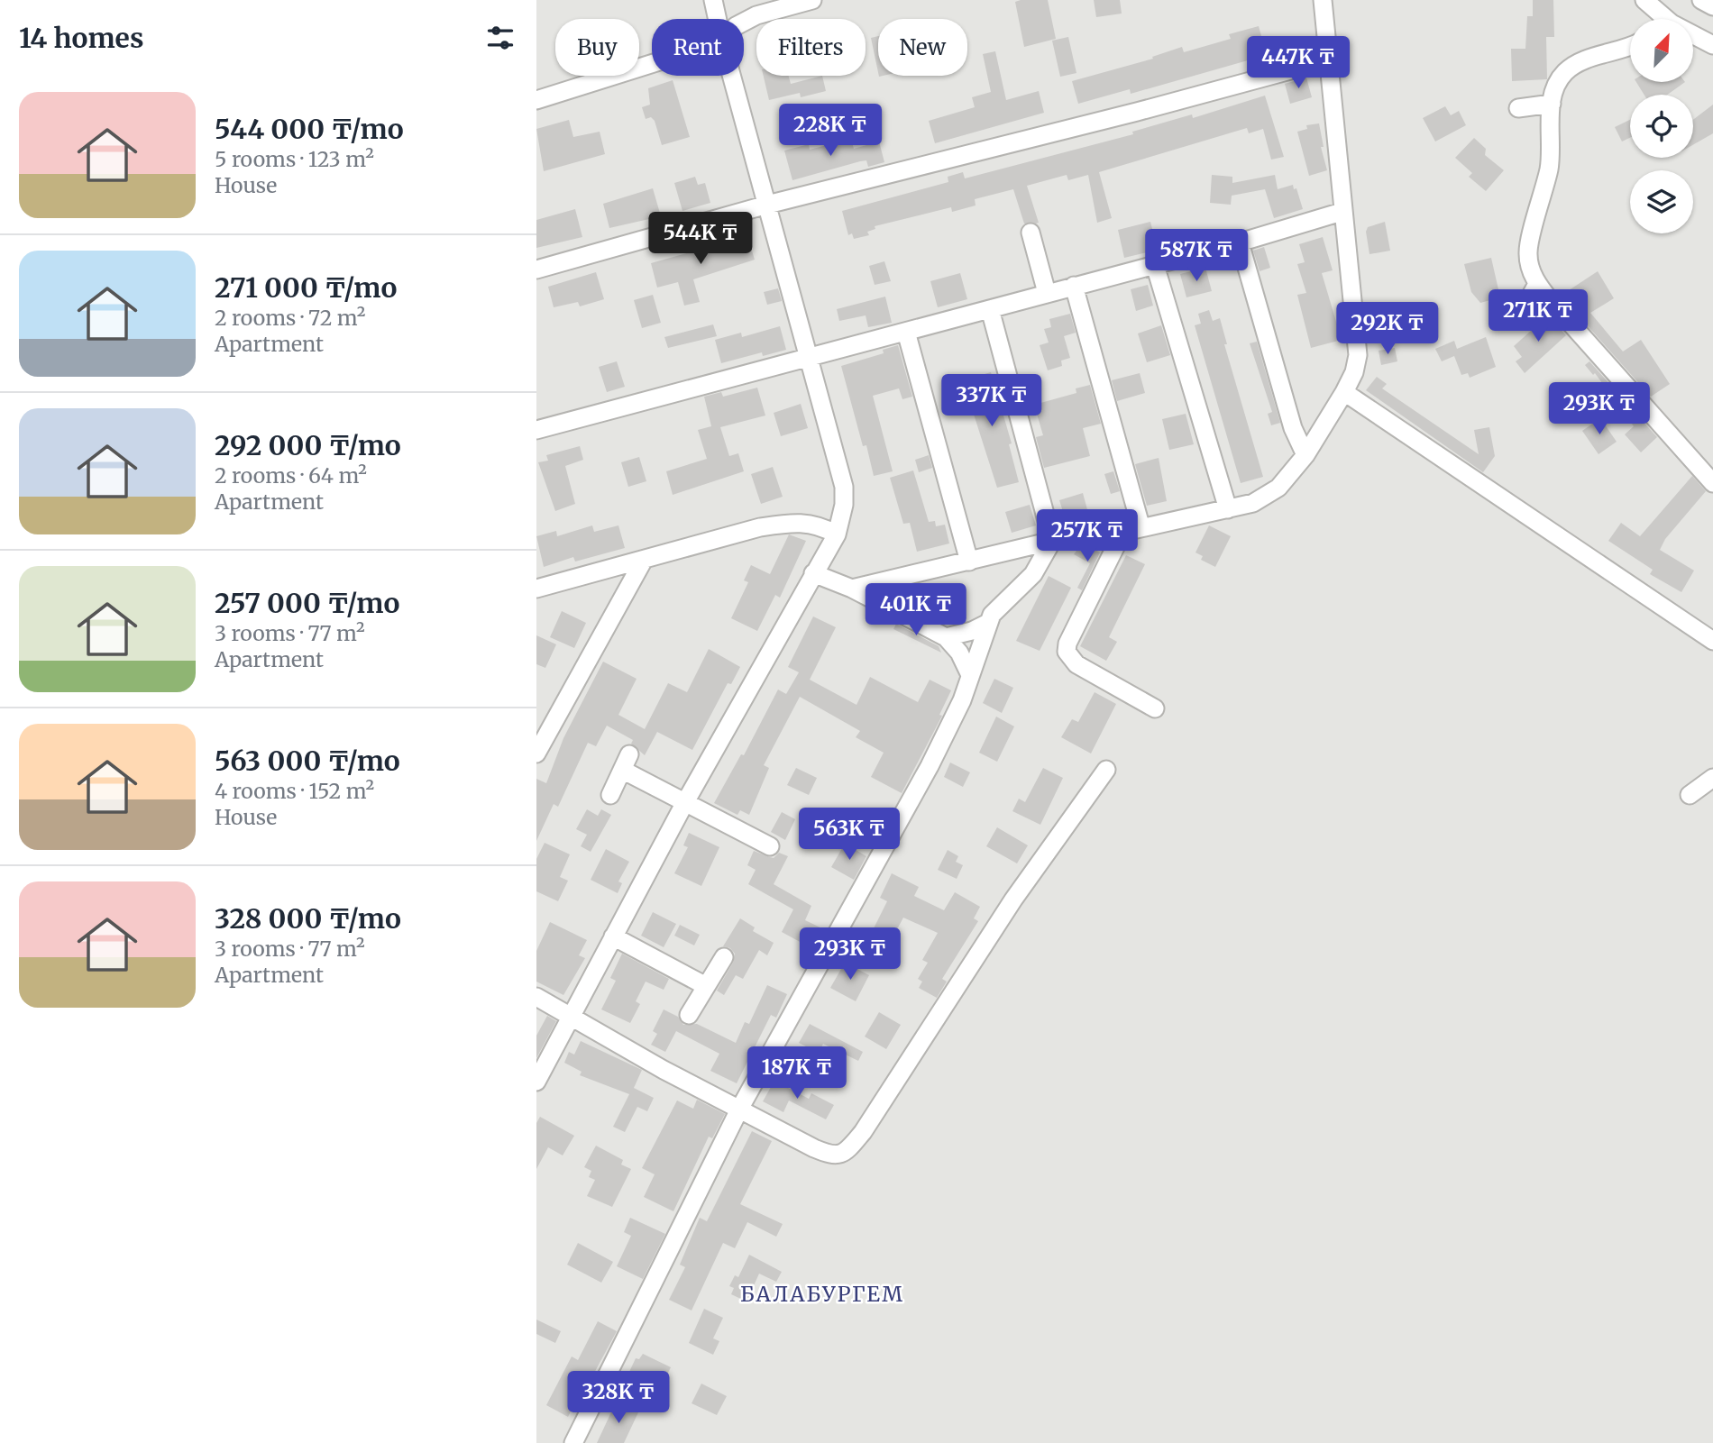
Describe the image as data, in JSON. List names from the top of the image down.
{
  "districts": ["БАЛАБУРГЕМ"],
  "north": "top right",
  "page": {
    "heading": "14 homes",
    "chip": [
      "Buy",
      "Rent",
      "Filters",
      "New"
    ],
    "price": [
      "447K ₸",
      "228K ₸",
      "544K ₸",
      "587K ₸",
      "271K ₸",
      "292K ₸",
      "337K ₸",
      "293K ₸",
      "257K ₸",
      "401K ₸",
      "563K ₸",
      "293K ₸",
      "187K ₸",
      "328K ₸"
    ],
    "list": [
      {
        "name": "544 000 ₸/mo",
        "note": "5 rooms · 123 m² · House"
      },
      {
        "name": "271 000 ₸/mo",
        "note": "2 rooms · 72 m² · Apartment"
      },
      {
        "name": "292 000 ₸/mo",
        "note": "2 rooms · 64 m² · Apartment"
      },
      {
        "name": "257 000 ₸/mo",
        "note": "3 rooms · 77 m² · Apartment"
      },
      {
        "name": "563 000 ₸/mo",
        "note": "4 rooms · 152 m² · House"
      },
      {
        "name": "328 000 ₸/mo",
        "note": "3 rooms · 77 m² · Apartment"
      }
    ]
  }
}
